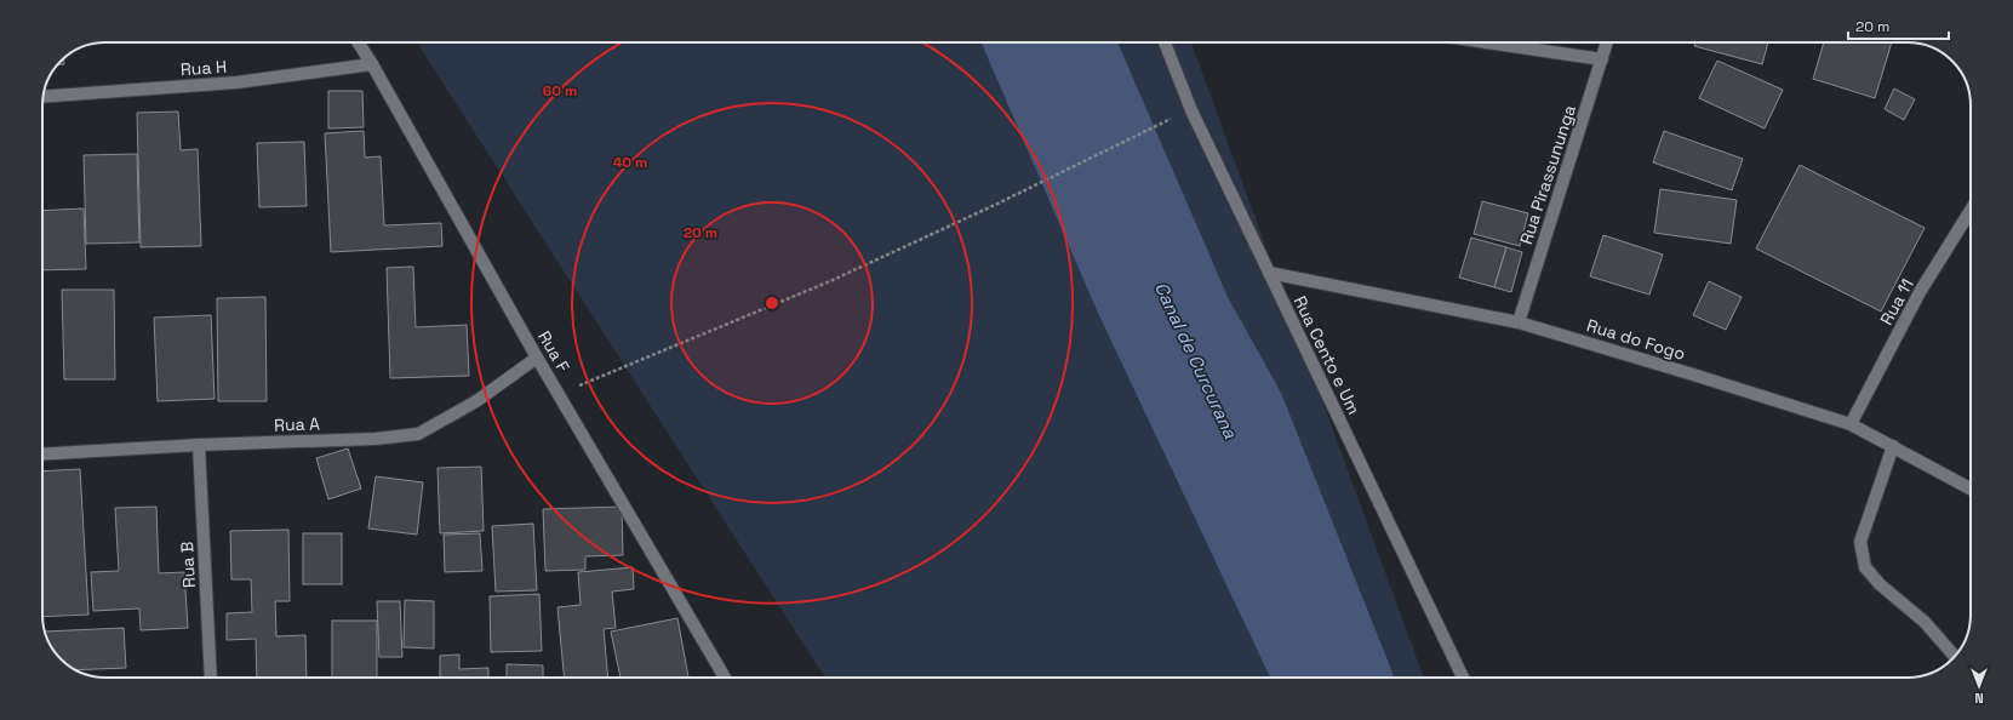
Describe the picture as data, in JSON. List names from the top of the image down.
{
  "streets": {
    "street": [
      "Rua H",
      "Rua Pirassununga",
      "Rua 11",
      "Rua do Fogo",
      "Rua F",
      "Rua Cento e Um",
      "Rua A",
      "Rua B"
    ]
  },
  "crossings": [
    ["Rua H", "Rua F"],
    ["Rua Pirassununga", "Rua do Fogo"],
    ["Rua 11", "Rua do Fogo"],
    ["Rua do Fogo", "Rua Cento e Um"],
    ["Rua F", "Rua A"],
    ["Rua A", "Rua B"]
  ],
  "water": ["Canal de Curcurana"],
  "scale_bar": "20 m",
  "north": "bottom",
  "rings": ["60 m", "40 m", "20 m"]
}
